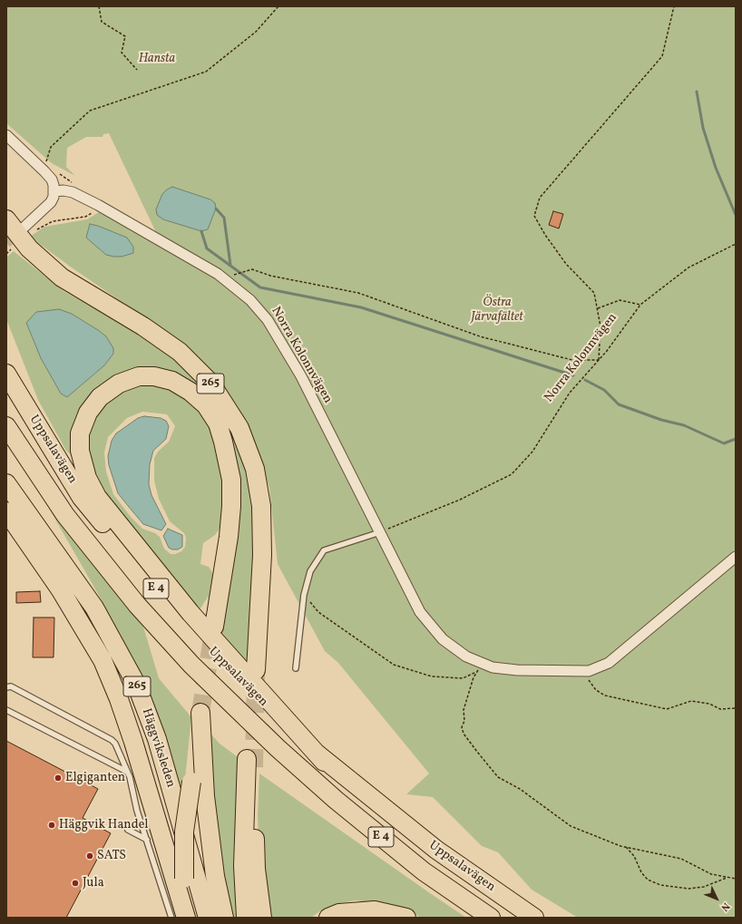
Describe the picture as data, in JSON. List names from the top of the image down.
{
  "streets": {
    "highway": [
      "265",
      "Uppsalavägen",
      "E 4",
      "Häggviksleden"
    ],
    "street": ["Norra Kolonnvägen"]
  },
  "parks": ["Hansta", "Östra Järvafältet"],
  "places": [
    "Elgiganten",
    "Häggvik Handel",
    "SATS",
    "Jula"
  ],
  "north": "bottom right"
}
